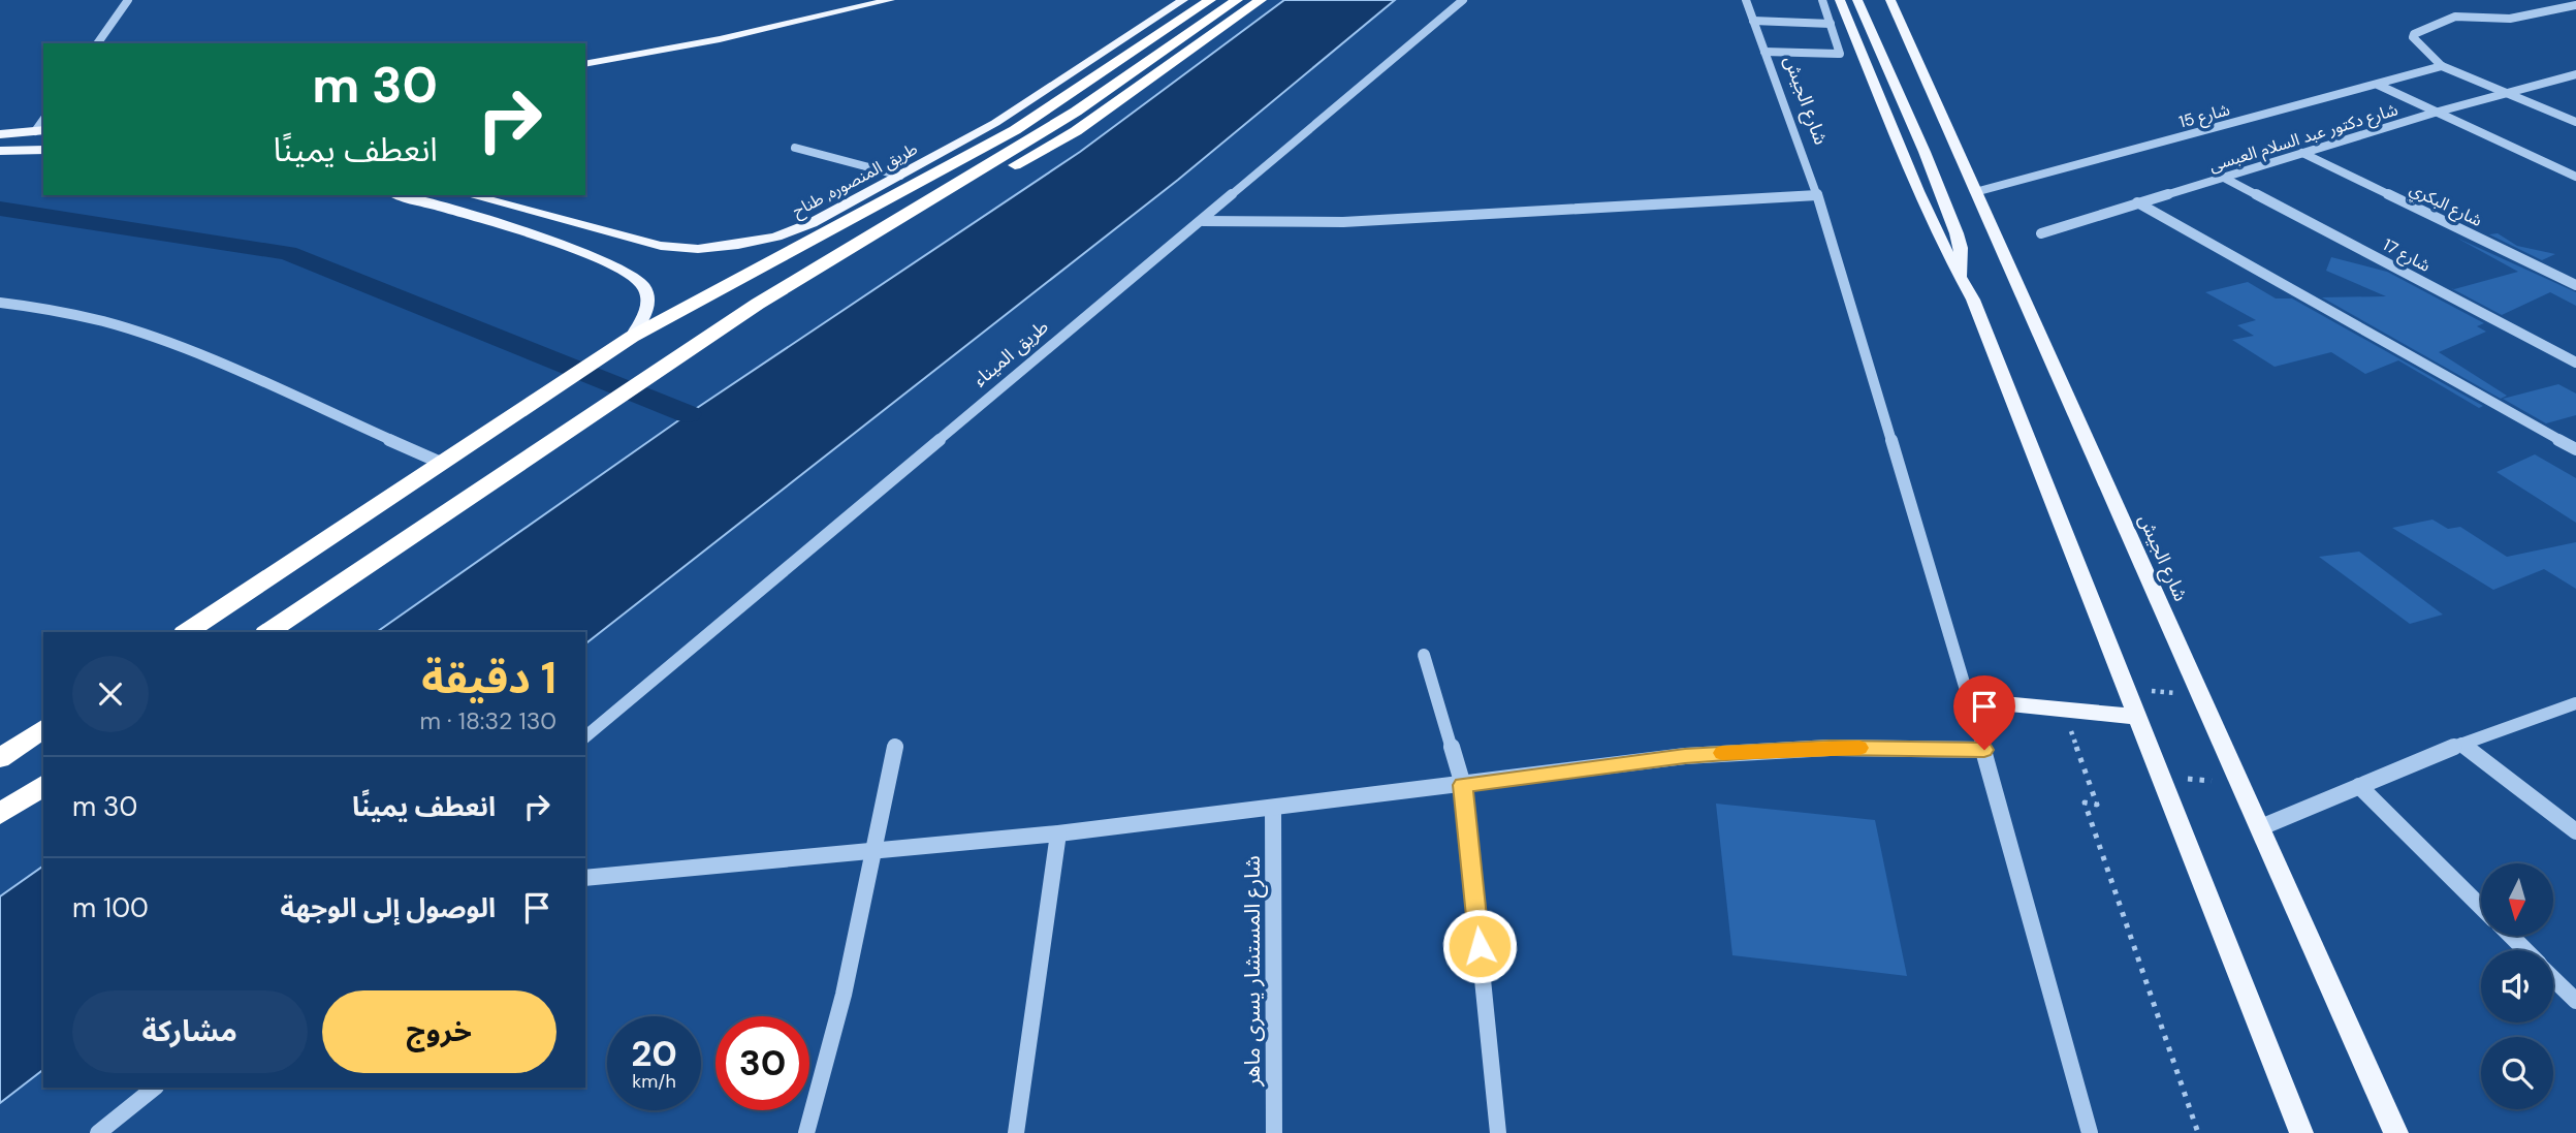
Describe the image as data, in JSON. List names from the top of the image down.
{
  "streets": {
    "main road": ["شارع الجيش", "طريق المنصوره, طناح"],
    "street": [
      "شارع 15",
      "شارع دكتور عبد السلام العبسى",
      "شارع البكري",
      "شارع 17",
      "طريق الميناء",
      "شارع المستشار يسرى ماهر"
    ]
  },
  "crossings": [
    ["شارع الجيش", "شارع 15"],
    ["شارع دكتور عبد السلام العبسى", "شارع البكري"],
    ["شارع دكتور عبد السلام العبسى", "شارع 17"]
  ],
  "north": "bottom",
  "page": {
    "turn": ["30 m", "انعطف يمينًا"],
    "heading": ["1 دقيقة", "130 m · 18:32"],
    "list": [
      {
        "name": "انعطف يمينًا",
        "value": "30 m"
      },
      {
        "name": "الوصول إلى الوجهة",
        "value": "100 m"
      }
    ],
    "buttons": ["خروج", "مشاركة"],
    "speed": "20 km/h",
    "limit": "30"
  }
}
